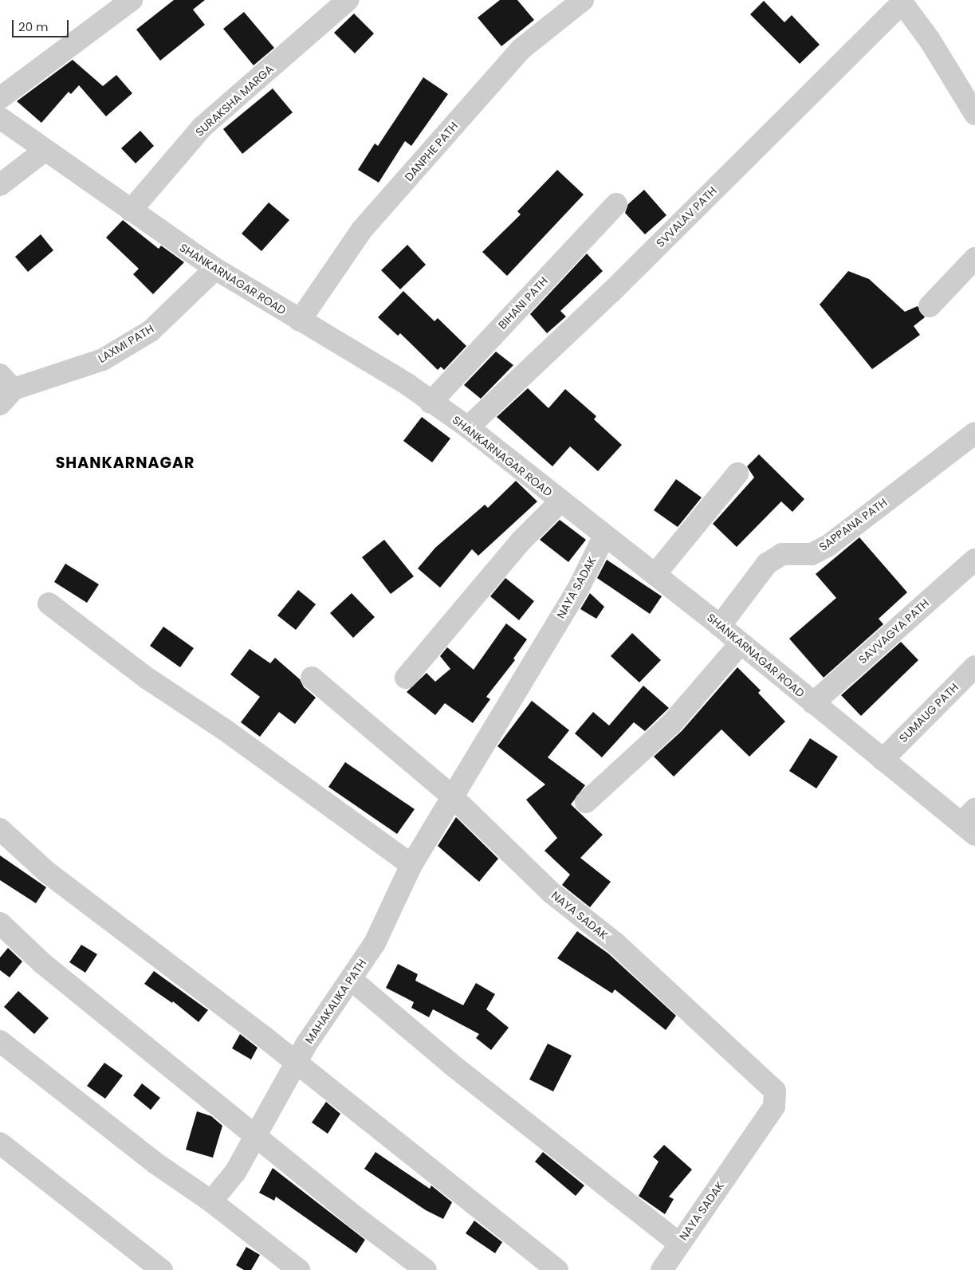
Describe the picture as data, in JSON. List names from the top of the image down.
{
  "streets": {
    "street": [
      "SURAKSHA MARGA",
      "DANPHE PATH",
      "SVVALAV PATH",
      "SHANKARNAGAR ROAD",
      "BIHANI PATH",
      "LAXMI PATH",
      "SAPPANA PATH",
      "NAYA SADAK",
      "SAVVAGYA PATH",
      "SUMAUG PATH",
      "MAHAKALIKA PATH"
    ]
  },
  "crossings": [
    ["SURAKSHA MARGA", "SHANKARNAGAR ROAD"],
    ["DANPHE PATH", "SHANKARNAGAR ROAD"],
    ["SVVALAV PATH", "SHANKARNAGAR ROAD"],
    ["SHANKARNAGAR ROAD", "BIHANI PATH"],
    ["SHANKARNAGAR ROAD", "LAXMI PATH"],
    ["SHANKARNAGAR ROAD", "SAPPANA PATH"],
    ["SHANKARNAGAR ROAD", "NAYA SADAK"],
    ["SHANKARNAGAR ROAD", "SAVVAGYA PATH"],
    ["SHANKARNAGAR ROAD", "SUMAUG PATH"],
    ["NAYA SADAK", "MAHAKALIKA PATH"]
  ],
  "districts": ["SHANKARNAGAR"],
  "scale_bar": "20 m"
}
